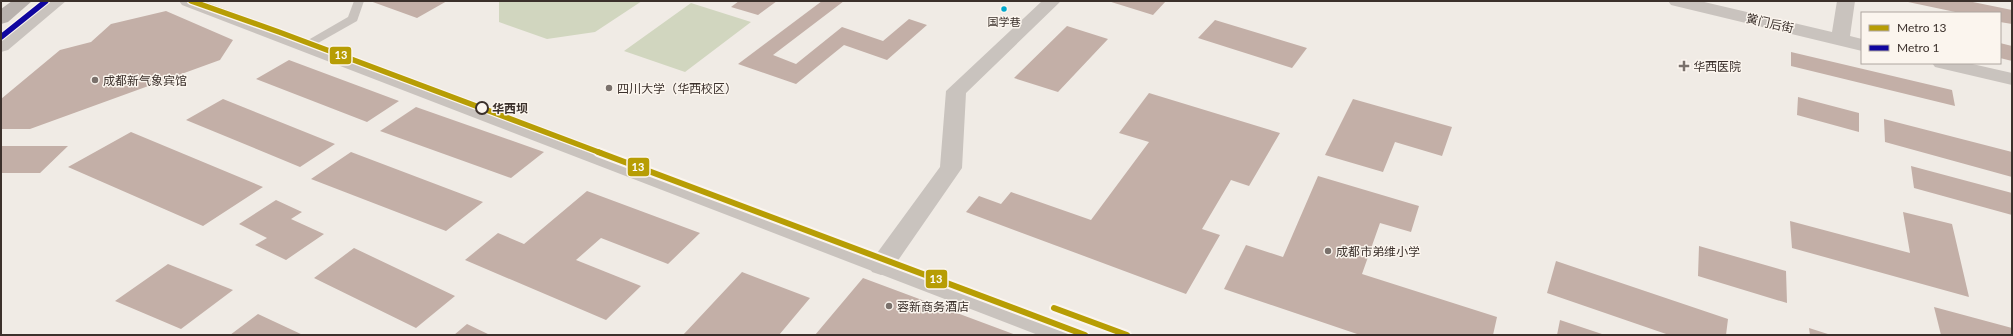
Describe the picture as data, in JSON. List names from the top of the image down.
{
  "streets": {
    "street": ["黉门后街"]
  },
  "places": {
    "other": [
      "国学巷",
      "成都新气象宾馆",
      "四川大学（华西校区）",
      "华西坝",
      "成都市弟维小学",
      "蓉新商务酒店"
    ],
    "health": ["华西医院"]
  },
  "lines": ["metro line 13", "metro line 1"],
  "legend": ["Metro 13", "Metro 1"]
}
